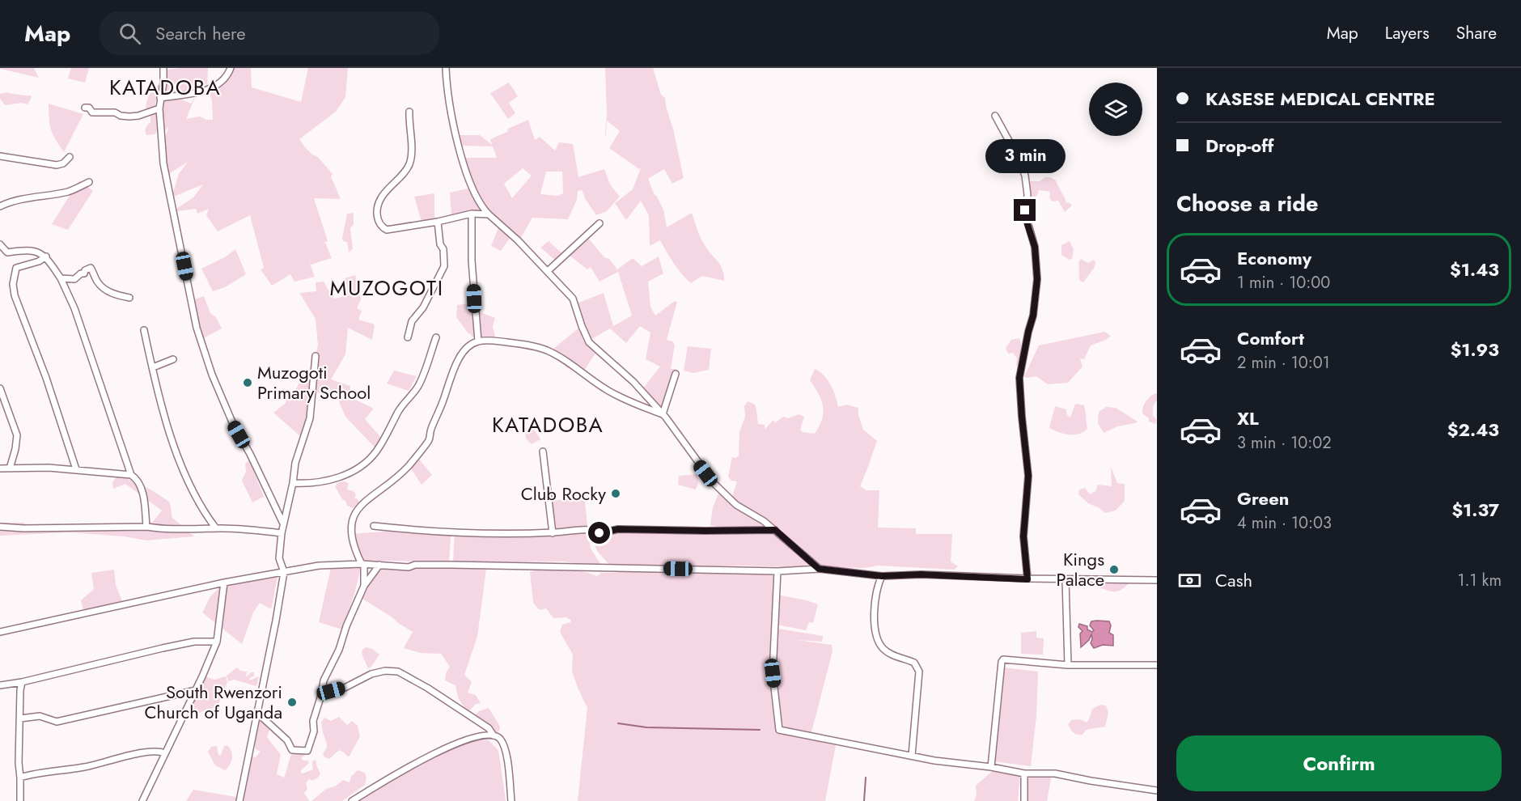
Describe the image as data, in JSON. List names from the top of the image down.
{
  "districts": ["KATADOBA", "MUZOGOTI", "KATADOBA"],
  "places": [
    "Muzogoti Primary School",
    "Club Rocky",
    "Kings Palace",
    "South Rwenzori Church of Uganda"
  ],
  "page": {
    "header": "Map",
    "search": "Search here",
    "nav": ["Map", "Layers", "Share"],
    "banner": ["KASESE MEDICAL CENTRE", "Drop-off"],
    "bubble": "3 min",
    "heading": "Choose a ride",
    "list": [
      {
        "name": "Economy",
        "note": "1 min · 10:00",
        "value": "$1.43"
      },
      {
        "name": "Comfort",
        "note": "2 min · 10:01",
        "value": "$1.93"
      },
      {
        "name": "XL",
        "note": "3 min · 10:02",
        "value": "$2.43"
      },
      {
        "name": "Green",
        "note": "4 min · 10:03",
        "value": "$1.37"
      }
    ],
    "pay": ["Cash", "1.1 km"],
    "buttons": "Confirm"
  }
}
